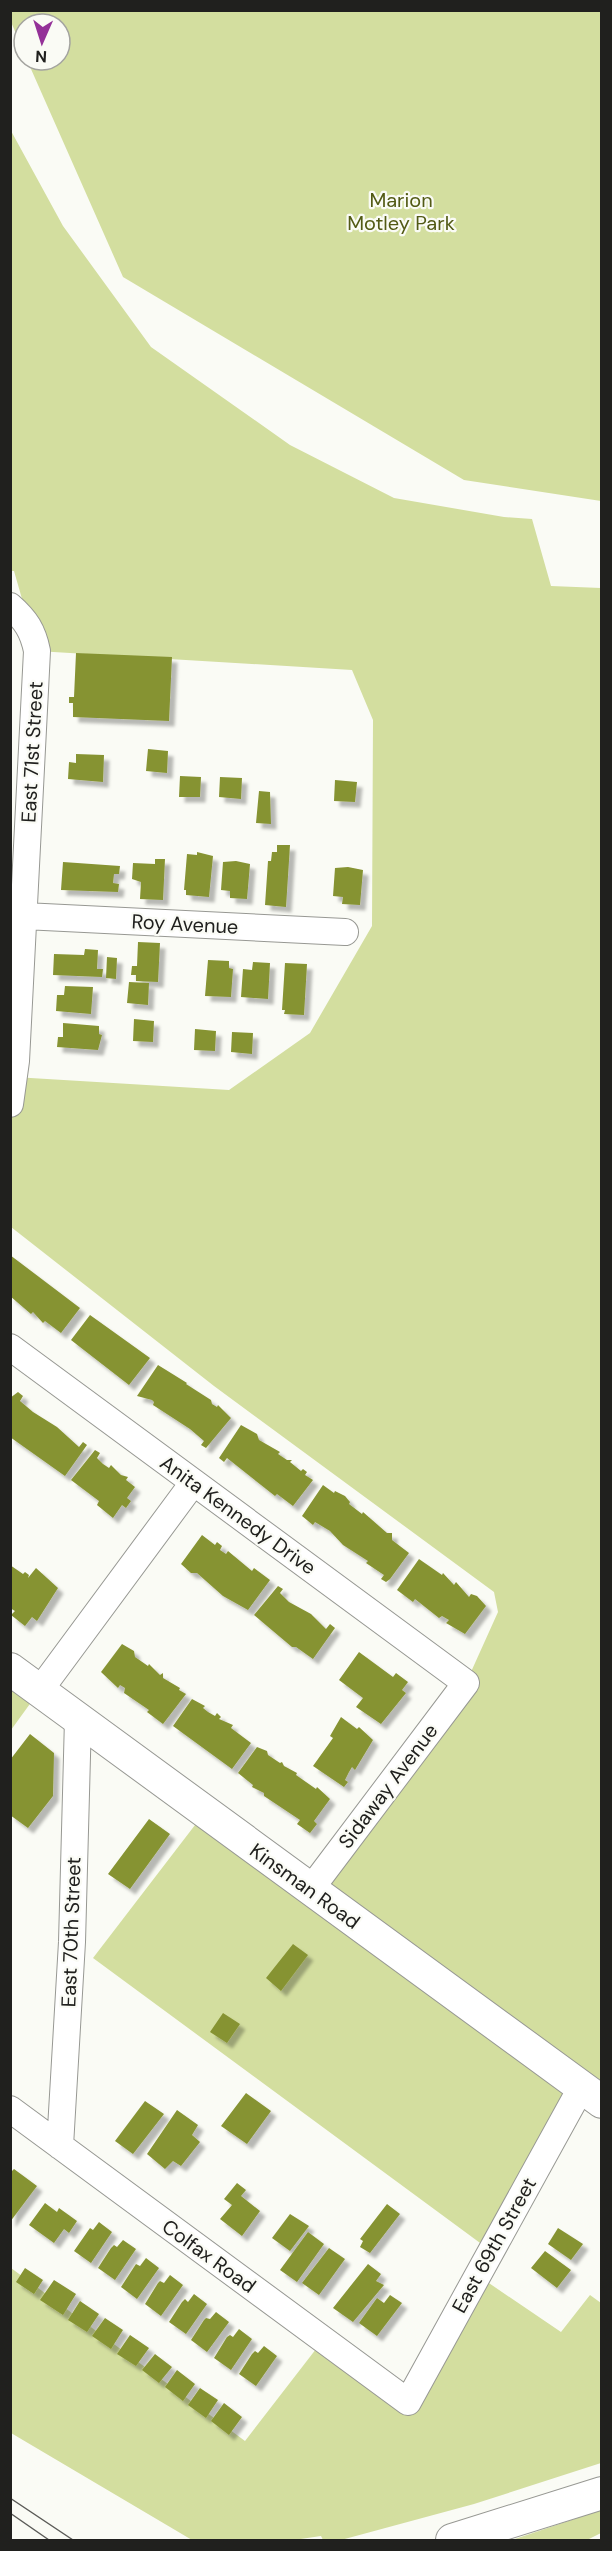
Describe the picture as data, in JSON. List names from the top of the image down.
{
  "streets": {
    "main road": ["Kinsman Road"],
    "street": [
      "East 71st Street",
      "Roy Avenue",
      "Anita Kennedy Drive",
      "Sidaway Avenue",
      "East 70th Street",
      "East 69th Street",
      "Colfax Road"
    ]
  },
  "crossings": [
    ["East 71st Street", "Roy Avenue"],
    ["Anita Kennedy Drive", "Sidaway Avenue"],
    ["Sidaway Avenue", "Kinsman Road"],
    ["Kinsman Road", "East 70th Street"],
    ["Kinsman Road", "East 69th Street"],
    ["East 70th Street", "Colfax Road"],
    ["East 69th Street", "Colfax Road"]
  ],
  "parks": ["Marion Motley Park"],
  "north": "bottom"
}
